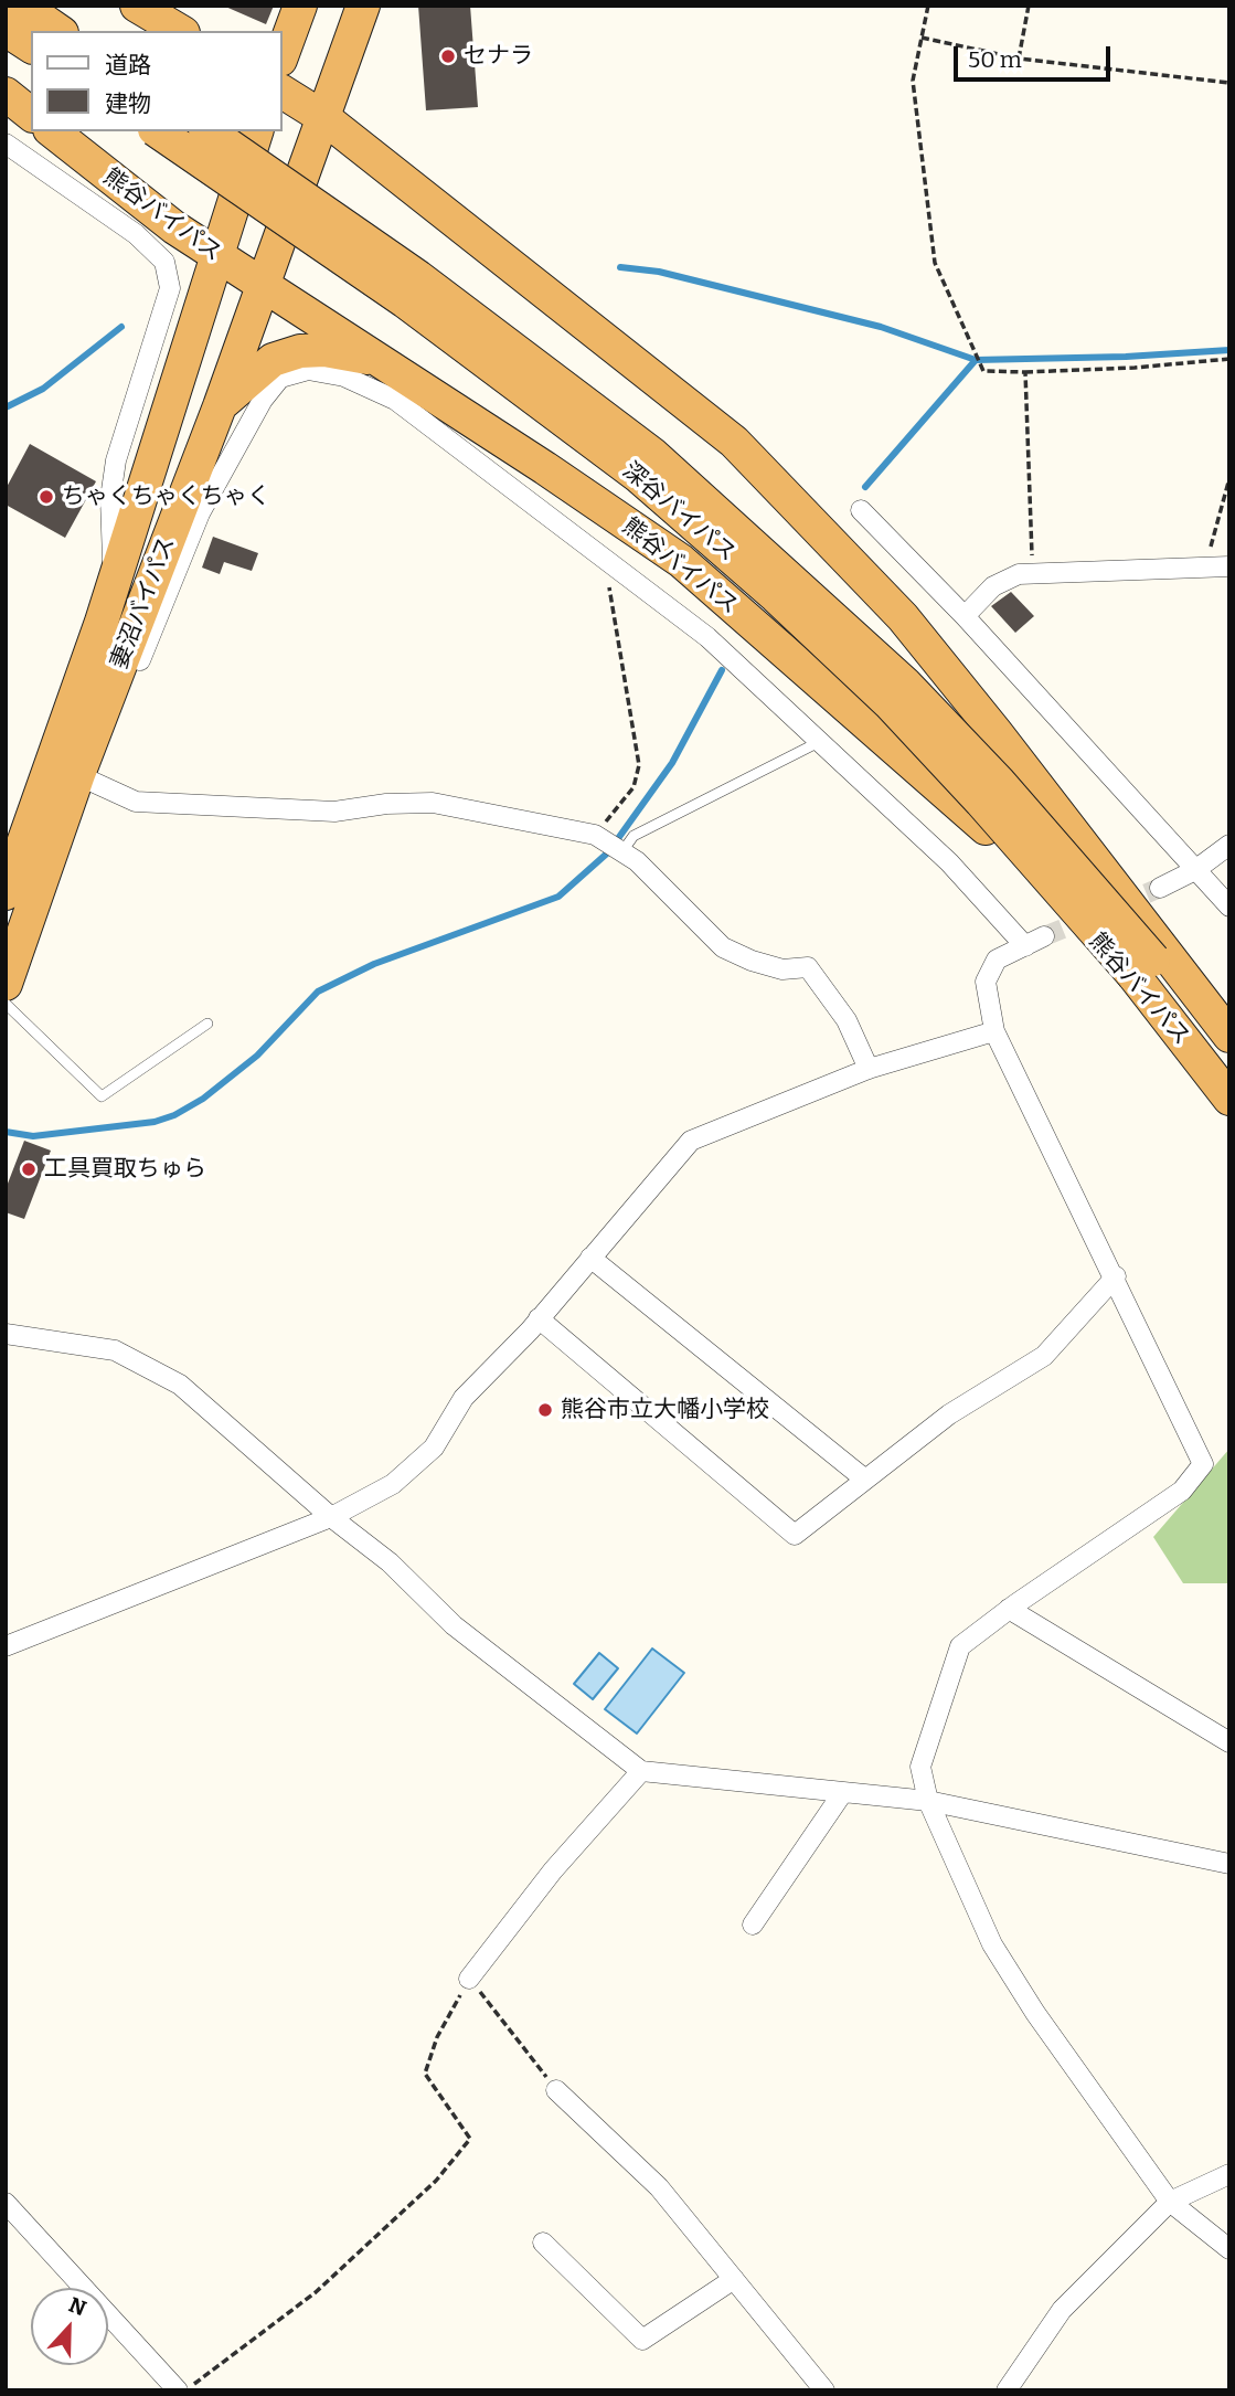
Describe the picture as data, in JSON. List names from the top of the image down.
{
  "streets": {
    "highway": ["熊谷バイパス", "深谷バイパス", "妻沼バイパス"]
  },
  "crossings": [
    ["熊谷バイパス", "深谷バイパス"],
    ["熊谷バイパス", "妻沼バイパス"]
  ],
  "places": [
    "セナラ",
    "ちゃくちゃくちゃく",
    "工具買取ちゅら",
    "熊谷市立大幡小学校"
  ],
  "legend": ["道路", "建物"],
  "scale_bar": "50 m",
  "north": "top"
}
